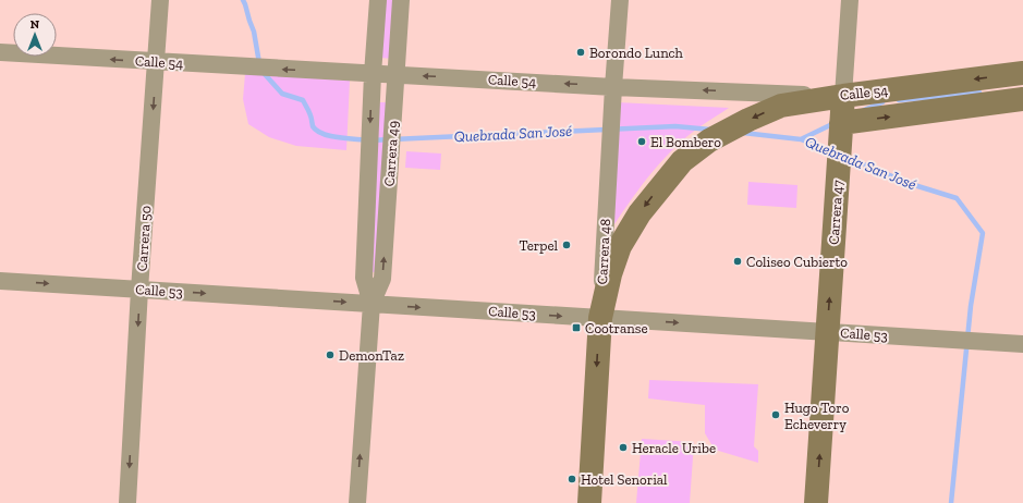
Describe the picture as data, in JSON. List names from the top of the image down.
{
  "streets": {
    "main road": ["Calle 54", "Carrera 47", "Carrera 48"],
    "street": ["Carrera 49", "Carrera 50", "Calle 53"]
  },
  "crossings": [
    ["Calle 54", "Carrera 49"],
    ["Calle 54", "Carrera 47"],
    ["Calle 54", "Carrera 50"],
    ["Calle 54", "Carrera 48"],
    ["Carrera 49", "Calle 53"],
    ["Carrera 47", "Calle 53"],
    ["Carrera 50", "Calle 53"],
    ["Carrera 48", "Calle 53"]
  ],
  "one_way": [
    "Carrera 47",
    "Carrera 50",
    "Carrera 48",
    "Calle 53"
  ],
  "water": ["Quebrada San José"],
  "places": {
    "other": [
      "Borondo Lunch",
      "El Bombero",
      "Terpel",
      "Coliseo Cubierto",
      "DemonTaz",
      "Hugo Toro Echeverry",
      "Heracle Uribe",
      "Hotel Senorial"
    ],
    "transit": ["Cootranse"]
  },
  "north": "top"
}
